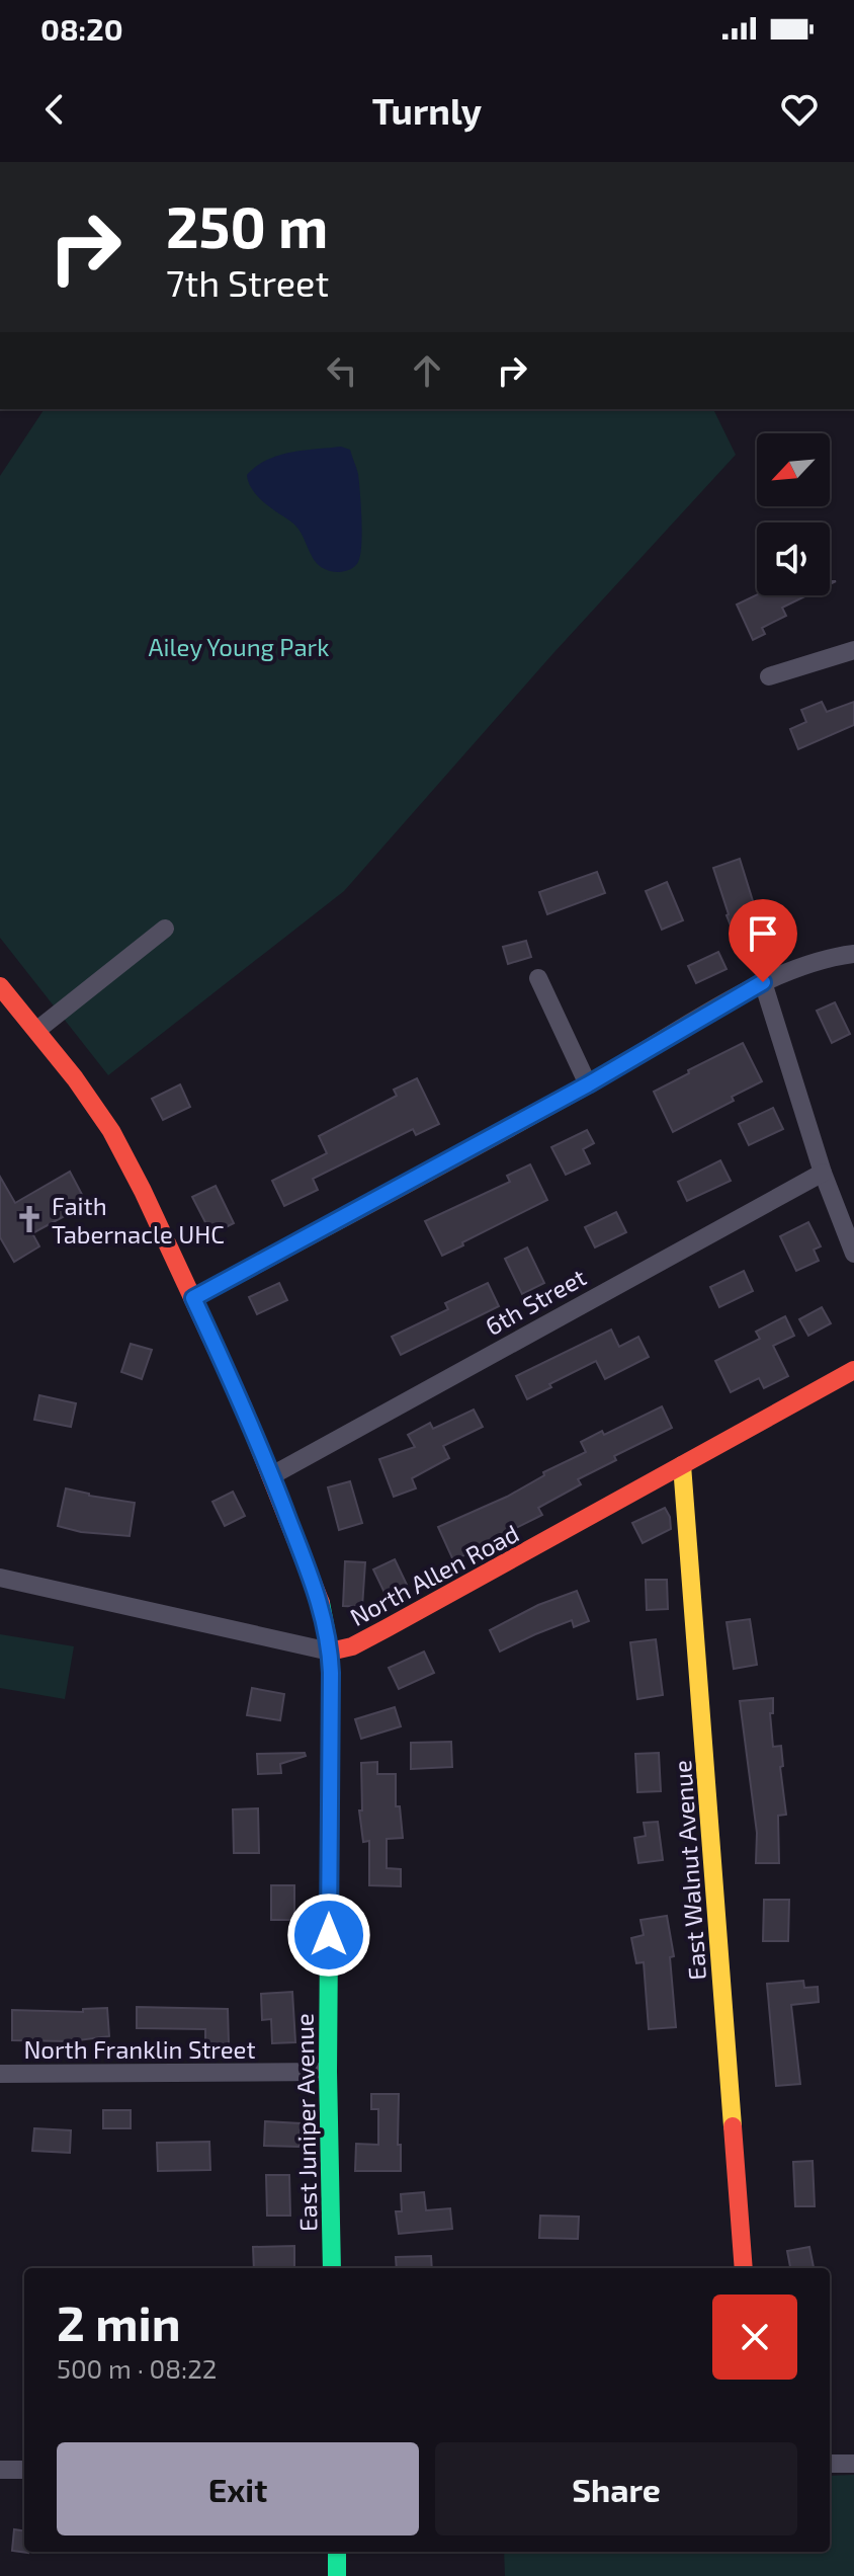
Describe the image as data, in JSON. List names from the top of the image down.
{
  "streets": {
    "street": [
      "6th Street",
      "North Allen Road",
      "East Walnut Avenue",
      "North Franklin Street",
      "East Juniper Avenue"
    ]
  },
  "crossings": [
    ["6th Street", "East Juniper Avenue"],
    ["North Allen Road", "East Walnut Avenue"],
    ["North Allen Road", "East Juniper Avenue"],
    ["North Franklin Street", "East Juniper Avenue"]
  ],
  "parks": ["Ailey Young Park"],
  "places": {
    "church": ["Faith Tabernacle UHC"]
  },
  "north": "bottom left",
  "page": {
    "status": "08:20",
    "header": "Turnly",
    "turn": ["250 m", "7th Street"],
    "heading": ["2 min", "500 m · 08:22"],
    "buttons": ["Exit", "Share"]
  }
}
